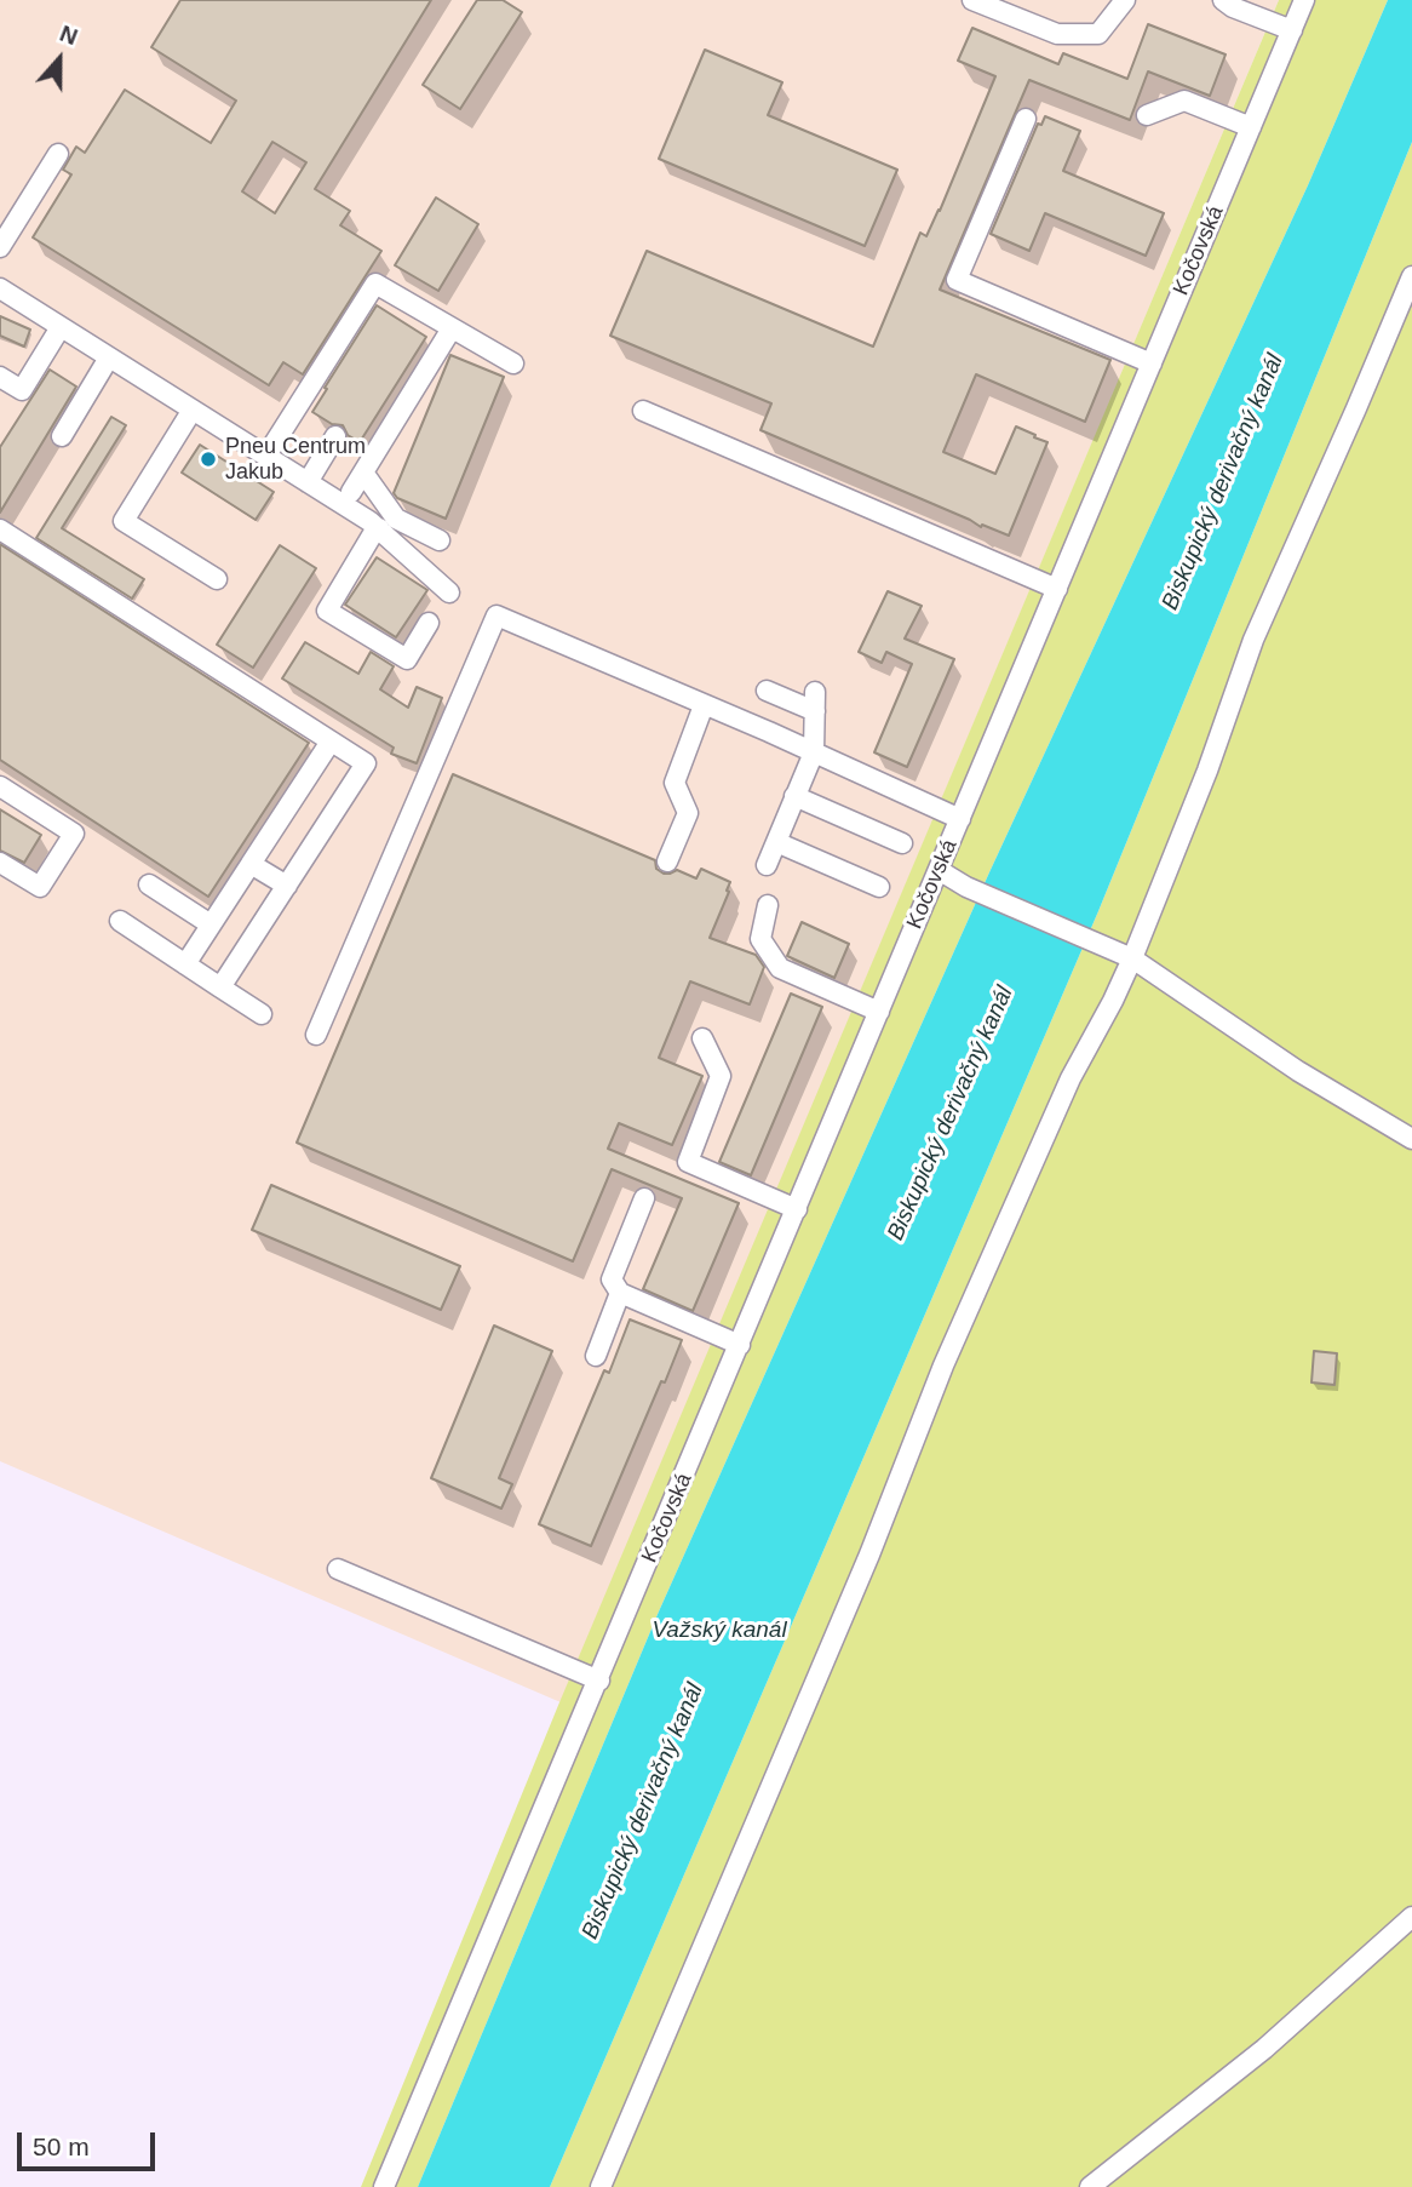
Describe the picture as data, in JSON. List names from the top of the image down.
{
  "streets": {
    "street": ["Kočovská"]
  },
  "water": ["Biskupický derivačný kanál", "Važský kanál"],
  "places": ["Pneu Centrum Jakub"],
  "scale_bar": "50 m",
  "north": "top"
}
